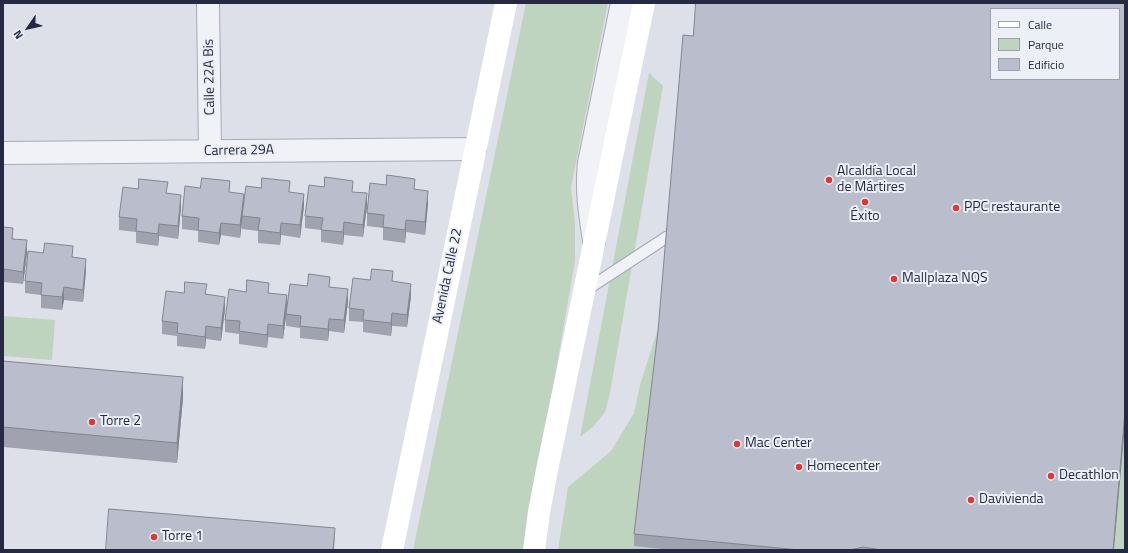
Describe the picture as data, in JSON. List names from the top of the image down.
{
  "streets": {
    "street": ["Calle 22A Bis", "Carrera 29A", "Avenida Calle 22"]
  },
  "crossings": [
    ["Calle 22A Bis", "Carrera 29A"],
    ["Carrera 29A", "Avenida Calle 22"]
  ],
  "places": [
    "Alcaldía Local de Mártires",
    "Éxito",
    "PPC restaurante",
    "Mallplaza NQS",
    "Torre 2",
    "Mac Center",
    "Homecenter",
    "Decathlon",
    "Davivienda",
    "Torre 1"
  ],
  "legend": ["Calle", "Parque", "Edificio"],
  "north": "bottom left"
}
